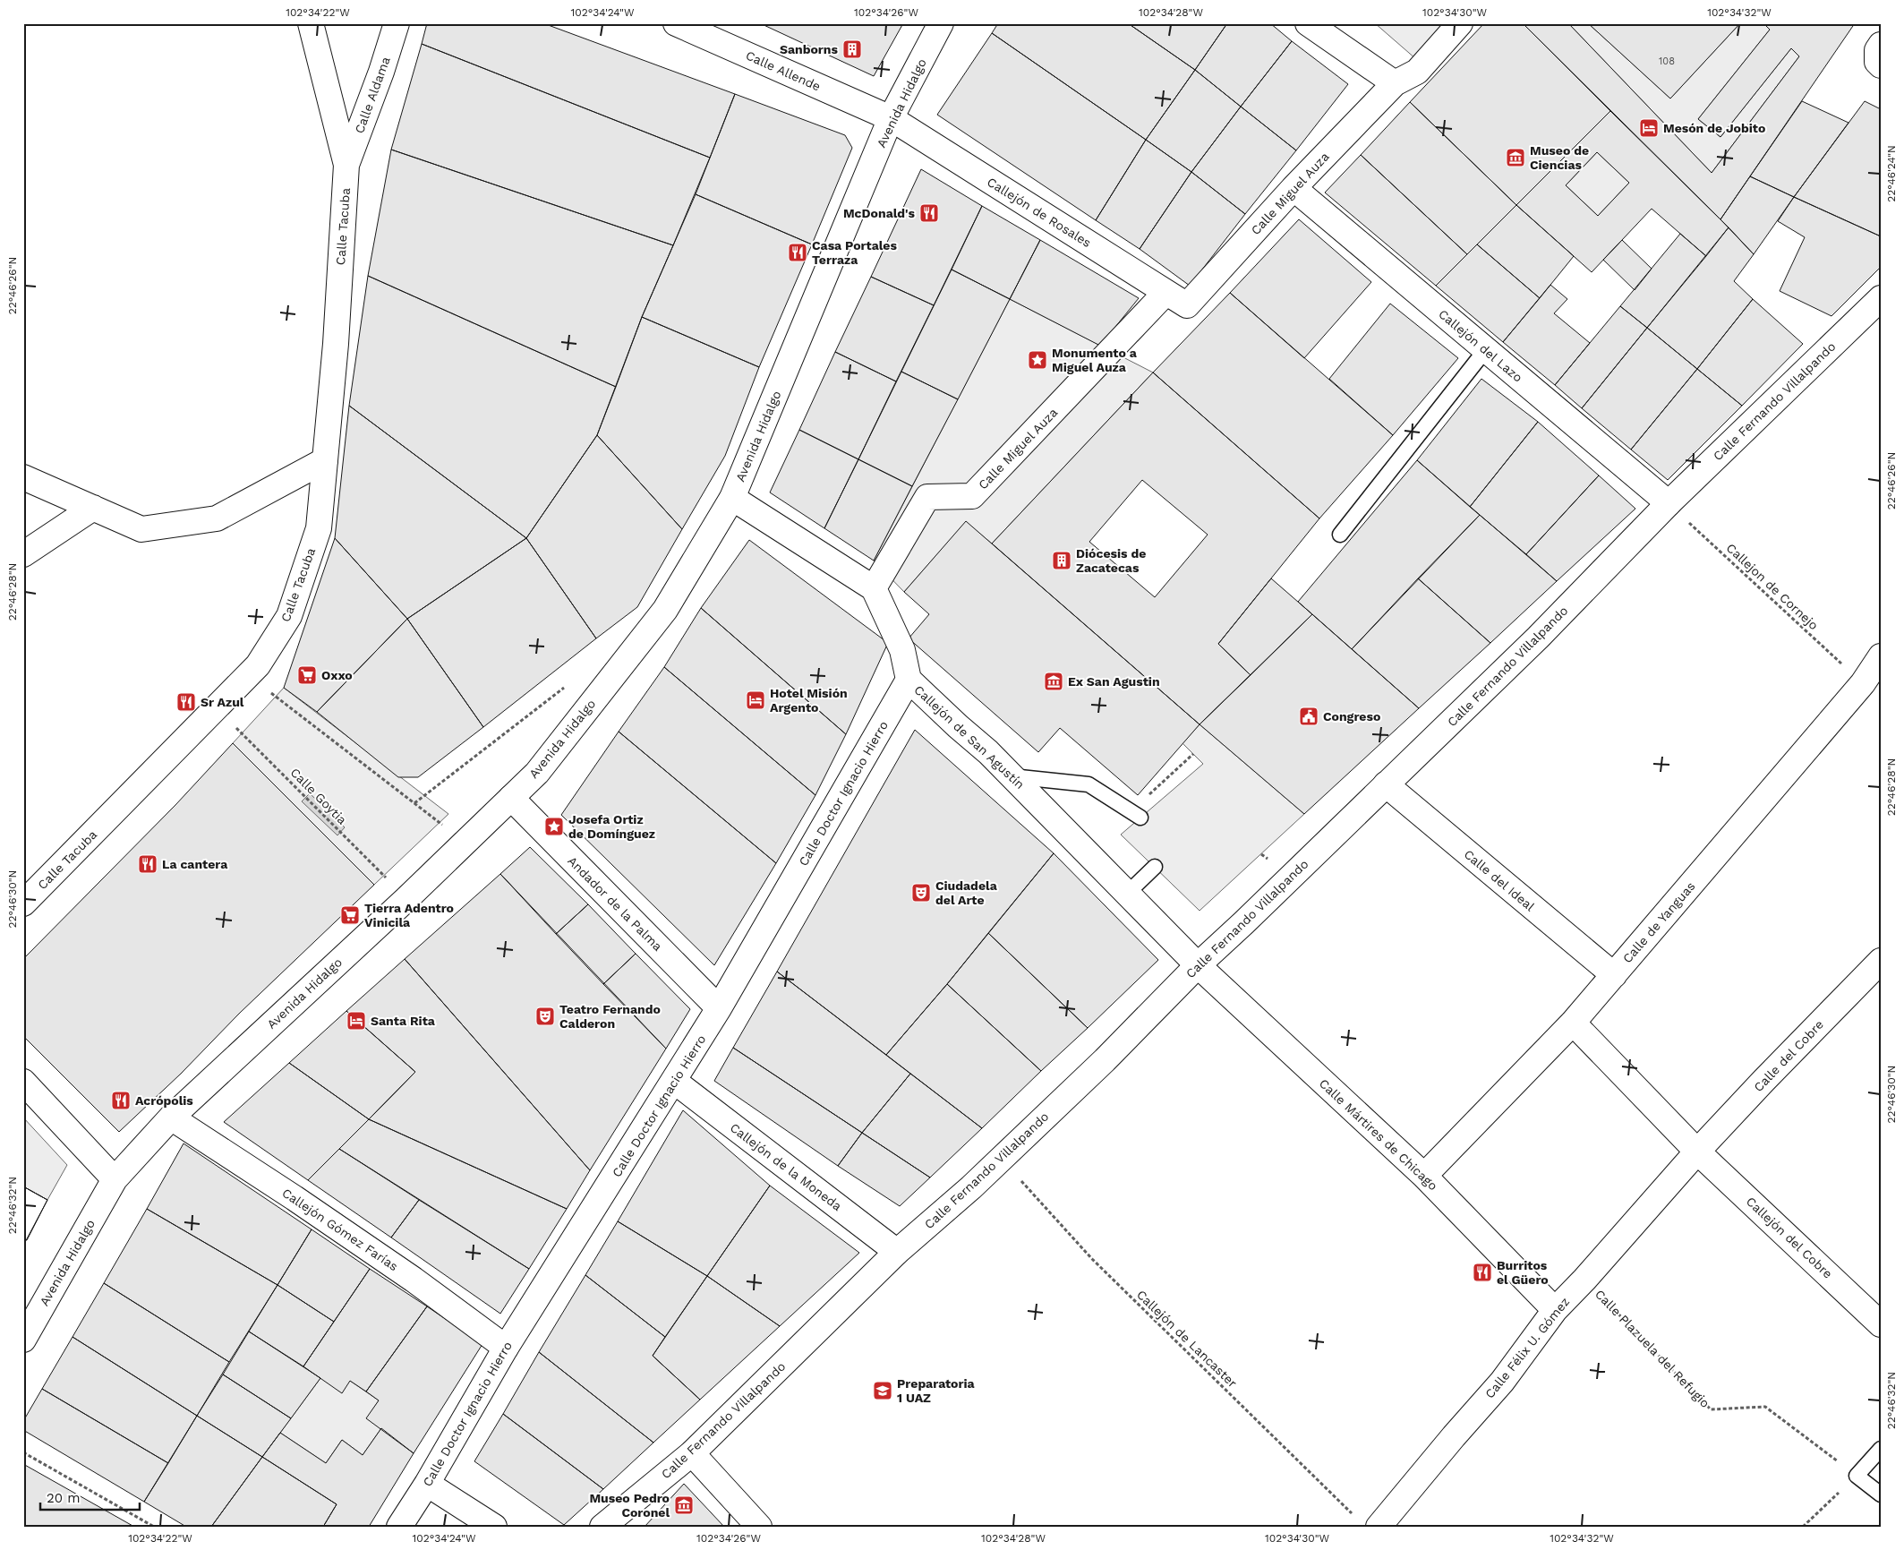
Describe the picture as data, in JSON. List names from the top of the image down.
{
  "streets": {
    "street": [
      "Calle Allende",
      "Calle Aldama",
      "Avenida Hidalgo",
      "Calle Miguel Auza",
      "Callejón de Rosales",
      "Calle Tacuba",
      "Callejón del Lazo",
      "Calle Fernando Villalpando",
      "Callejón de San Agustín",
      "Calle Doctor Ignacio Hierro",
      "Calle del Ideal",
      "Andador de la Palma",
      "Calle de Yanguas",
      "Calle del Cobre",
      "Calle Mártires de Chicago",
      "Callejón de la Moneda",
      "Callejón Gómez Farías",
      "Callejón del Cobre",
      "Calle Félix U. Gómez"
    ],
    "path": [
      "Callejon de Cornejo",
      "Calle Goytia",
      "Callejón de Lancaster",
      "Calle Plazuela del Refugio"
    ]
  },
  "crossings": [
    ["Calle Allende", "Avenida Hidalgo"],
    ["Calle Allende", "Callejón de Rosales"],
    ["Calle Aldama", "Calle Tacuba"],
    ["Avenida Hidalgo", "Callejón de Rosales"],
    ["Avenida Hidalgo", "Calle Goytia"],
    ["Avenida Hidalgo", "Andador de la Palma"],
    ["Avenida Hidalgo", "Callejón Gómez Farías"],
    ["Calle Miguel Auza", "Callejón de Rosales"],
    ["Calle Miguel Auza", "Callejón del Lazo"],
    ["Calle Miguel Auza", "Callejón de San Agustín"],
    ["Calle Tacuba", "Calle Goytia"],
    ["Callejón del Lazo", "Calle Fernando Villalpando"],
    ["Callejón del Lazo", "Callejon de Cornejo"],
    ["Calle Fernando Villalpando", "Callejon de Cornejo"],
    ["Calle Fernando Villalpando", "Callejón de San Agustín"],
    ["Calle Fernando Villalpando", "Calle del Ideal"],
    ["Calle Fernando Villalpando", "Calle Mártires de Chicago"],
    ["Calle Fernando Villalpando", "Callejón de la Moneda"],
    ["Calle Fernando Villalpando", "Callejón de Lancaster"],
    ["Callejon de Cornejo", "Calle de Yanguas"],
    ["Callejón de San Agustín", "Calle Doctor Ignacio Hierro"],
    ["Callejón de San Agustín", "Calle Mártires de Chicago"],
    ["Calle Doctor Ignacio Hierro", "Andador de la Palma"],
    ["Calle Doctor Ignacio Hierro", "Callejón de la Moneda"],
    ["Calle Doctor Ignacio Hierro", "Callejón Gómez Farías"],
    ["Calle del Ideal", "Calle de Yanguas"],
    ["Calle de Yanguas", "Calle Mártires de Chicago"],
    ["Calle del Cobre", "Callejón del Cobre"],
    ["Calle del Cobre", "Calle Félix U. Gómez"],
    ["Calle Mártires de Chicago", "Calle Félix U. Gómez"],
    ["Callejón del Cobre", "Calle Félix U. Gómez"],
    ["Calle Félix U. Gómez", "Calle Plazuela del Refugio"]
  ],
  "places": {
    "building": ["Sanborns", "Diócesis de Zacatecas"],
    "hotel": ["Mesón de Jobito", "Hotel Misión Argento", "Santa Rita"],
    "museum": ["Museo de Ciencias", "Ex San Agustin", "Museo Pedro Coronel"],
    "restaurant": [
      "McDonald's",
      "Casa Portales Terraza",
      "Sr Azul",
      "La cantera",
      "Acrópolis",
      "Burritos el Güero"
    ],
    "place": ["Monumento a Miguel Auza", "Josefa Ortiz de Domínguez"],
    "supermarket": ["Oxxo", "Tierra Adentro Vinicila"],
    "public building": ["Congreso"],
    "theatre": ["Ciudadela del Arte", "Teatro Fernando Calderon"],
    "school or university": ["Preparatoria 1 UAZ"]
  },
  "house_numbers": ["108"],
  "scale_bar": "20 m",
  "coordinates": [
    "102°34'22\"W",
    "102°34'24\"W",
    "102°34'26\"W",
    "102°34'28\"W",
    "102°34'30\"W",
    "102°34'32\"W",
    "22°46'24\"N",
    "22°46'26\"N",
    "22°46'28\"N",
    "22°46'30\"N",
    "22°46'32\"N"
  ]
}
